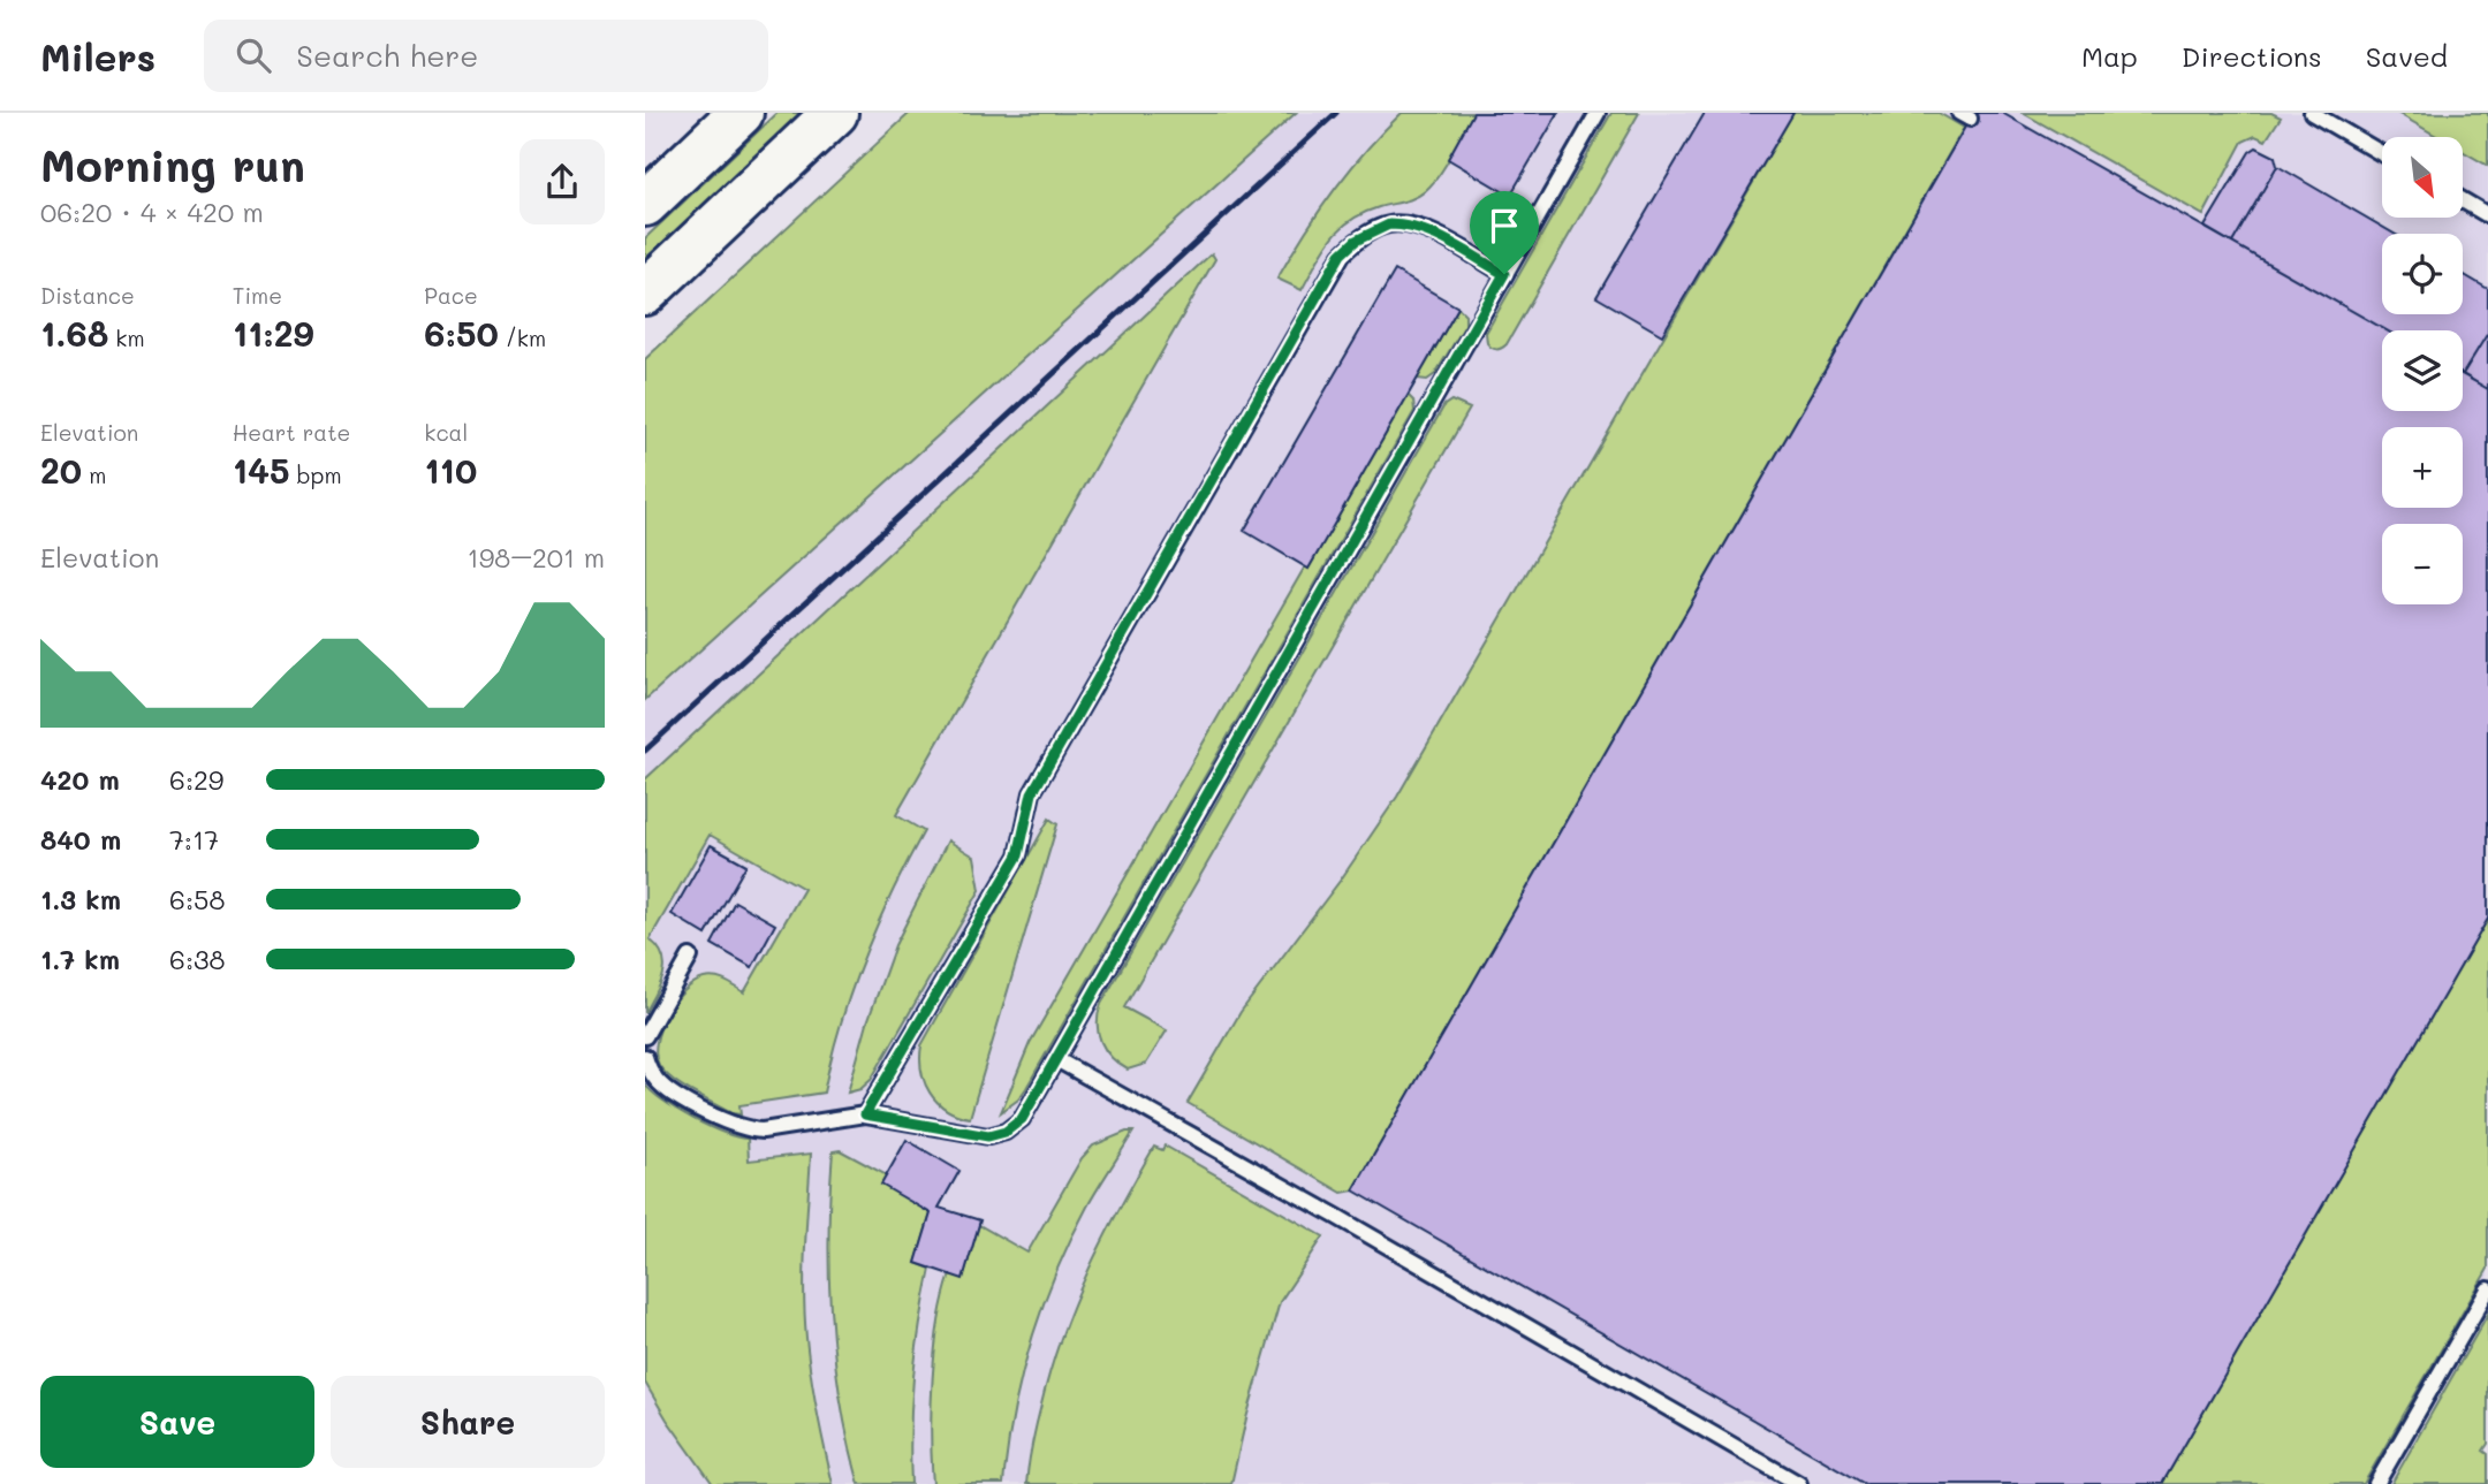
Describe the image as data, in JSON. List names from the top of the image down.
{
  "north": "bottom right",
  "page": {
    "header": "Milers",
    "search": "Search here",
    "nav": ["Map", "Directions", "Saved"],
    "heading": ["Morning run", "06:20 · 4 × 420 m"],
    "map_buttons": ["+", "−"],
    "stats": [
      ["Distance", "1.68 km"],
      ["Time", "11:29"],
      ["Pace", "6:50 /km"],
      ["Elevation", "20 m"],
      ["Heart rate", "145 bpm"],
      ["kcal", "110"]
    ],
    "chart": ["Elevation", "198–201 m"],
    "list": [
      {
        "name": "420 m",
        "note": "6:29"
      },
      {
        "name": "840 m",
        "note": "7:17"
      },
      {
        "name": "1.3 km",
        "note": "6:58"
      },
      {
        "name": "1.7 km",
        "note": "6:38"
      }
    ],
    "buttons": ["Save", "Share"]
  }
}
